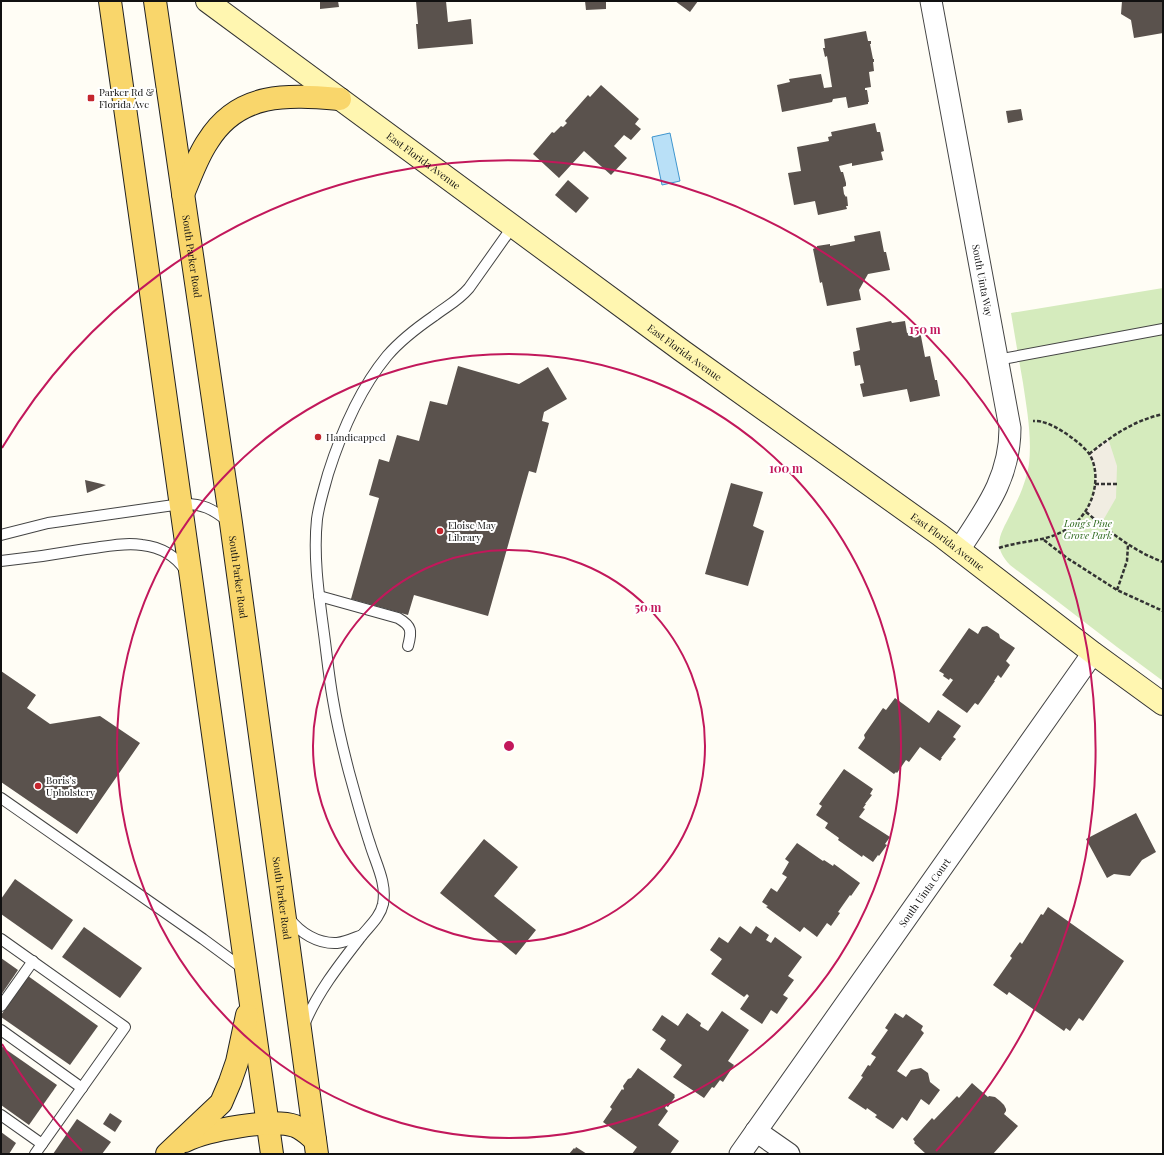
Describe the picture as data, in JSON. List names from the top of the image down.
{
  "streets": {
    "main road": ["South Parker Road"],
    "street": ["East Florida Avenue", "South Uinta Way", "South Uinta Court"]
  },
  "crossings": [
    ["East Florida Avenue", "South Uinta Way"],
    ["East Florida Avenue", "South Uinta Court"]
  ],
  "parks": ["Long's Pine Grove Park"],
  "places": {
    "transit": ["Parker Rd & Florida Ave"],
    "other": ["Handicapped", "Eloise May Library", "Boris's Upholstery"]
  },
  "rings": ["150 m", "100 m", "50 m"]
}
